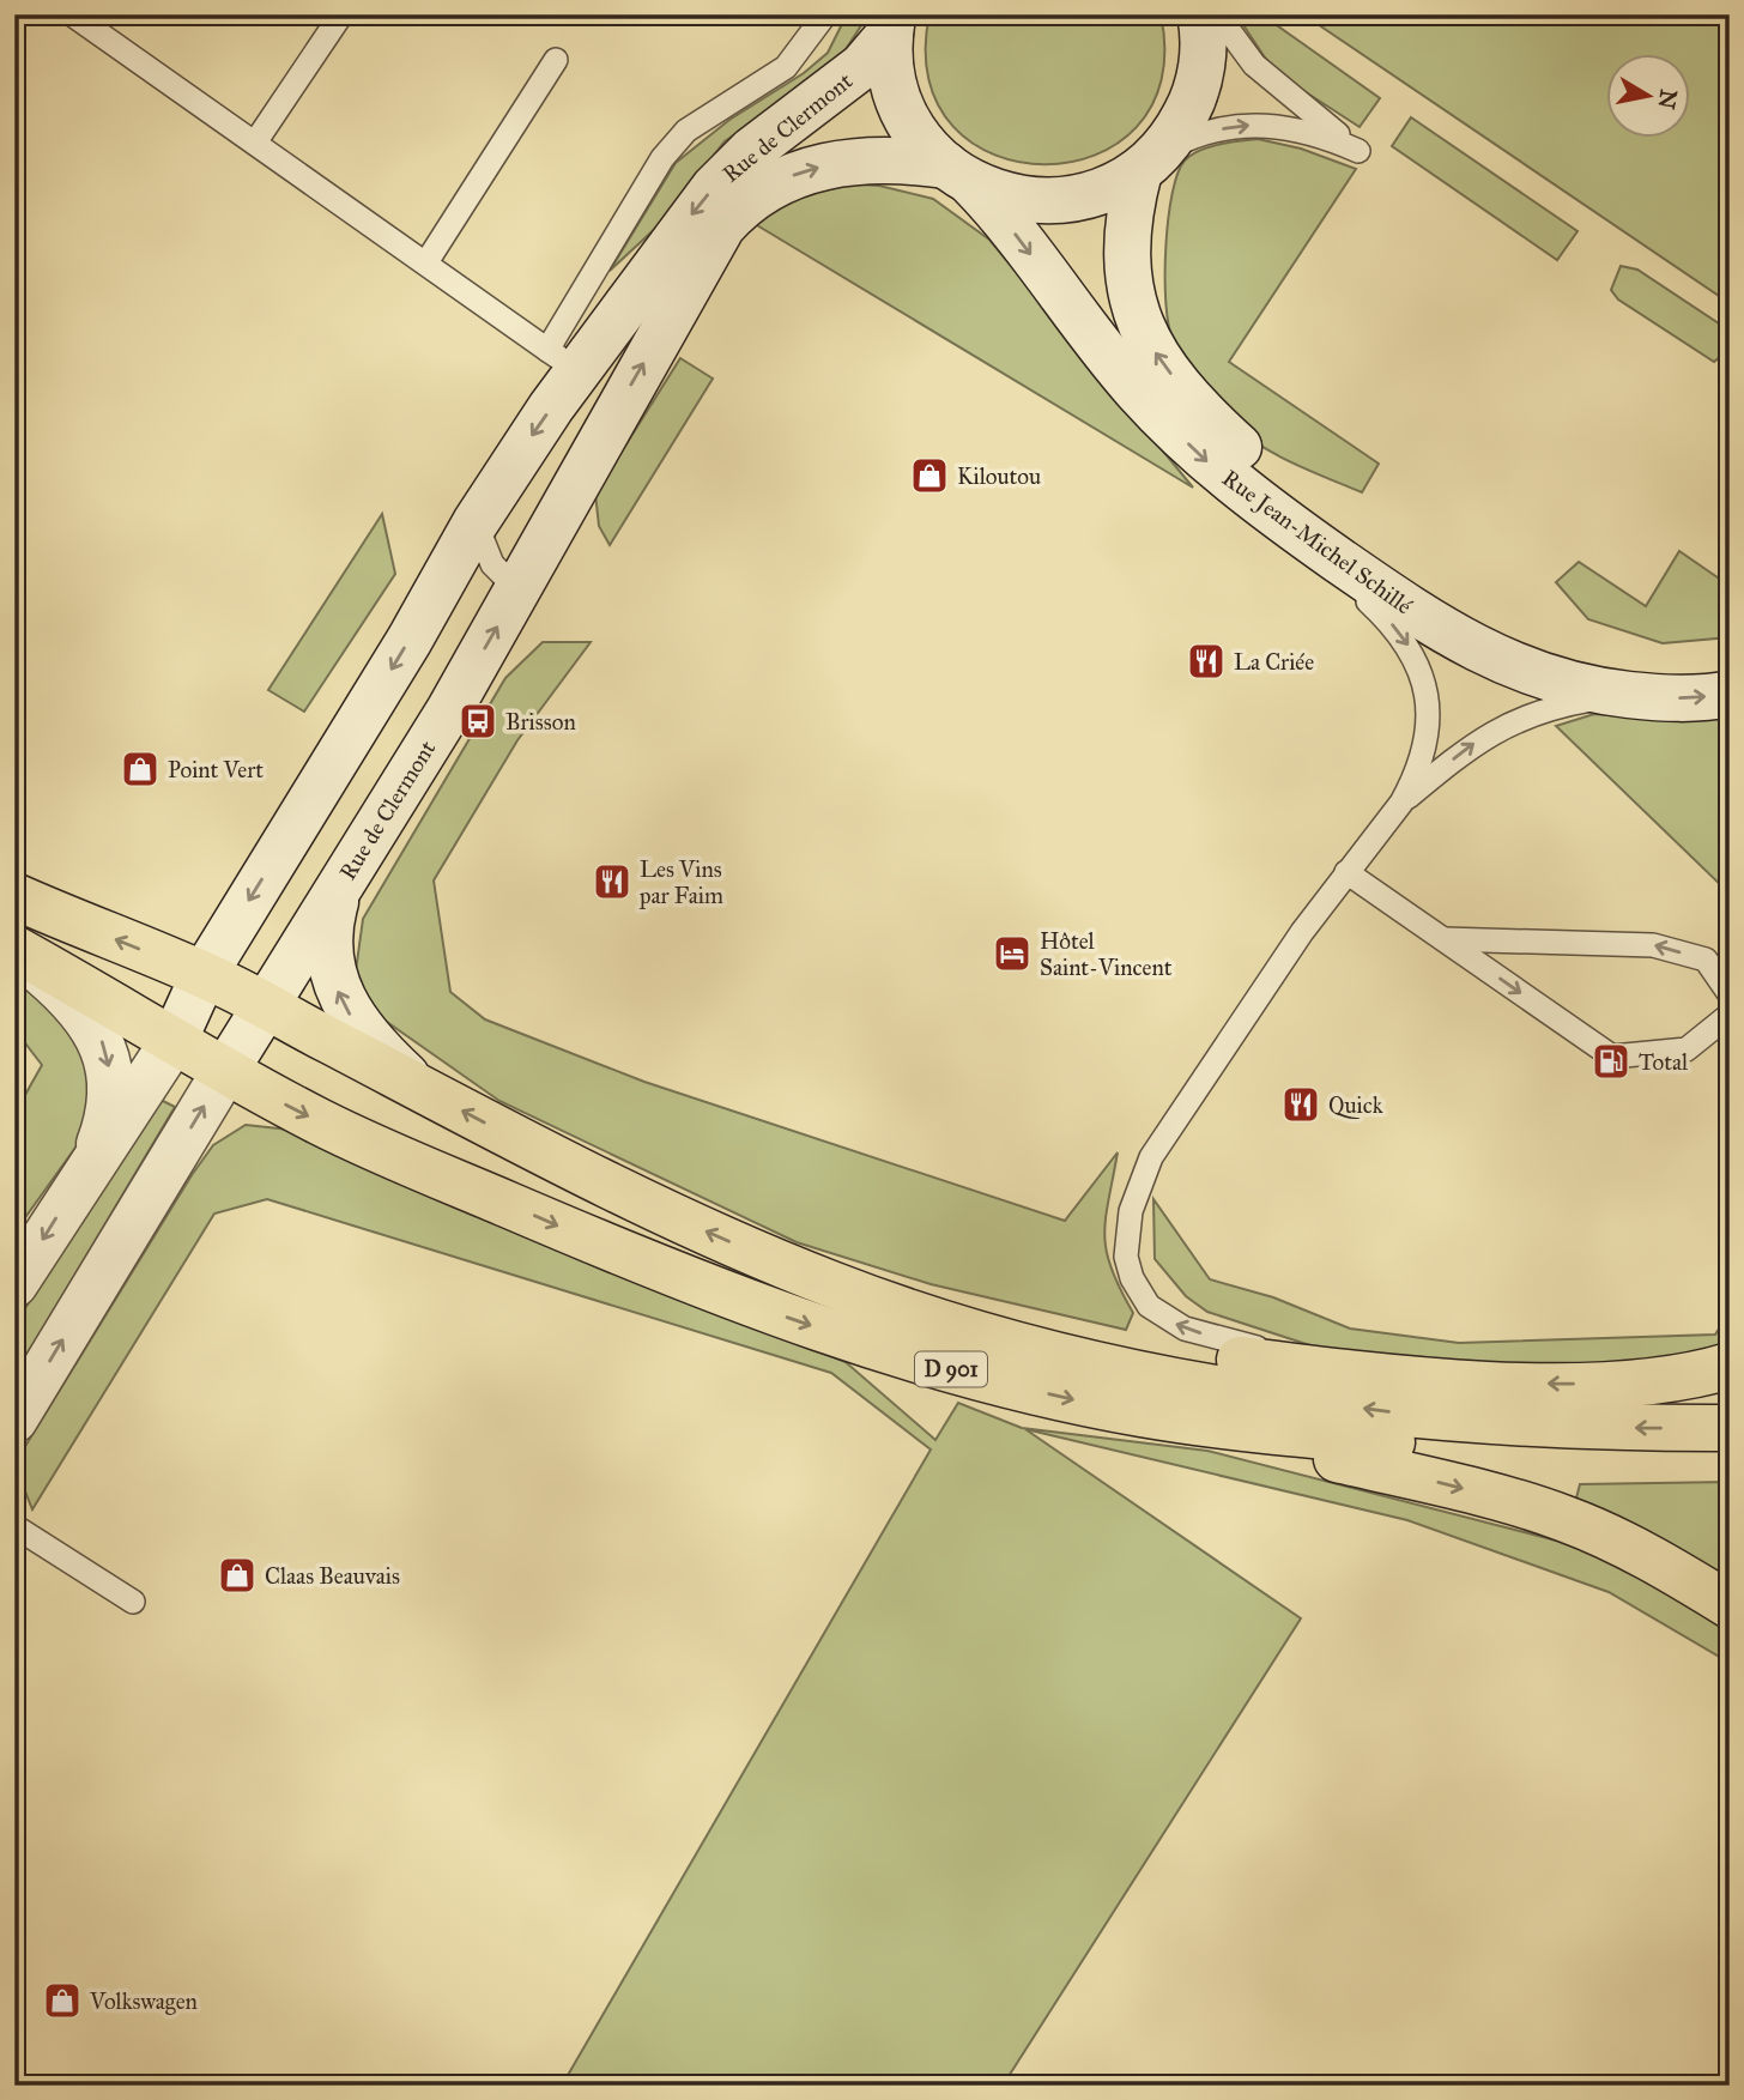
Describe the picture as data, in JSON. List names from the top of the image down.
{
  "streets": {
    "main road": ["Rue de Clermont", "Rue Jean-Michel Schillé", "D 901"]
  },
  "crossings": [
    ["Rue de Clermont", "Rue Jean-Michel Schillé"],
    ["Rue de Clermont", "D 901"]
  ],
  "places": {
    "shop": [
      "Kiloutou",
      "Point Vert",
      "Claas Beauvais",
      "Volkswagen"
    ],
    "restaurant": ["La Criée", "Les Vins par Faim", "Quick"],
    "bus stop": ["Brisson"],
    "hotel": ["Hôtel Saint-Vincent"],
    "fuel station": ["Total"]
  },
  "north": "right"
}
